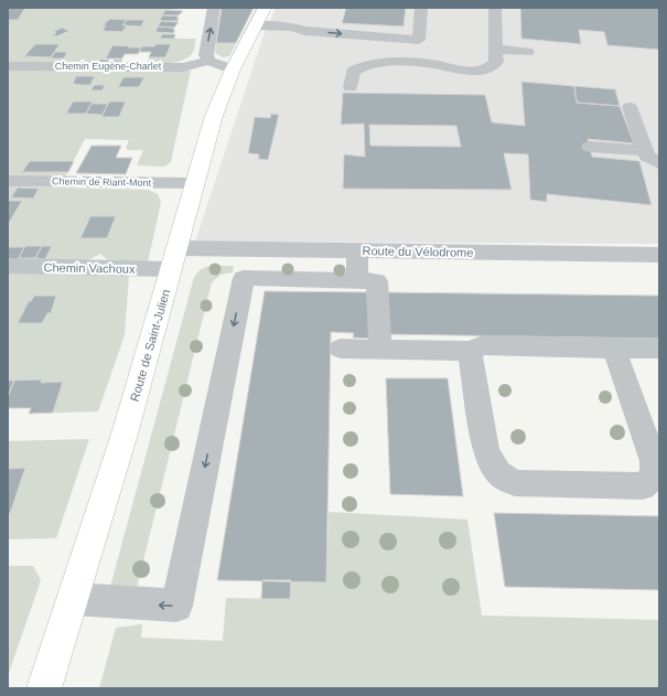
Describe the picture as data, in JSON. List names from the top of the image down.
{
  "streets": {
    "main road": ["Route de Saint-Julien"],
    "street": [
      "Chemin Eugène-Charlet",
      "Chemin de Riant-Mont",
      "Route du Vélodrome",
      "Chemin Vachoux"
    ]
  },
  "crossings": [
    ["Chemin Eugène-Charlet", "Route de Saint-Julien"],
    ["Chemin de Riant-Mont", "Route de Saint-Julien"],
    ["Route du Vélodrome", "Chemin Vachoux"],
    ["Route du Vélodrome", "Route de Saint-Julien"],
    ["Chemin Vachoux", "Route de Saint-Julien"]
  ]
}
